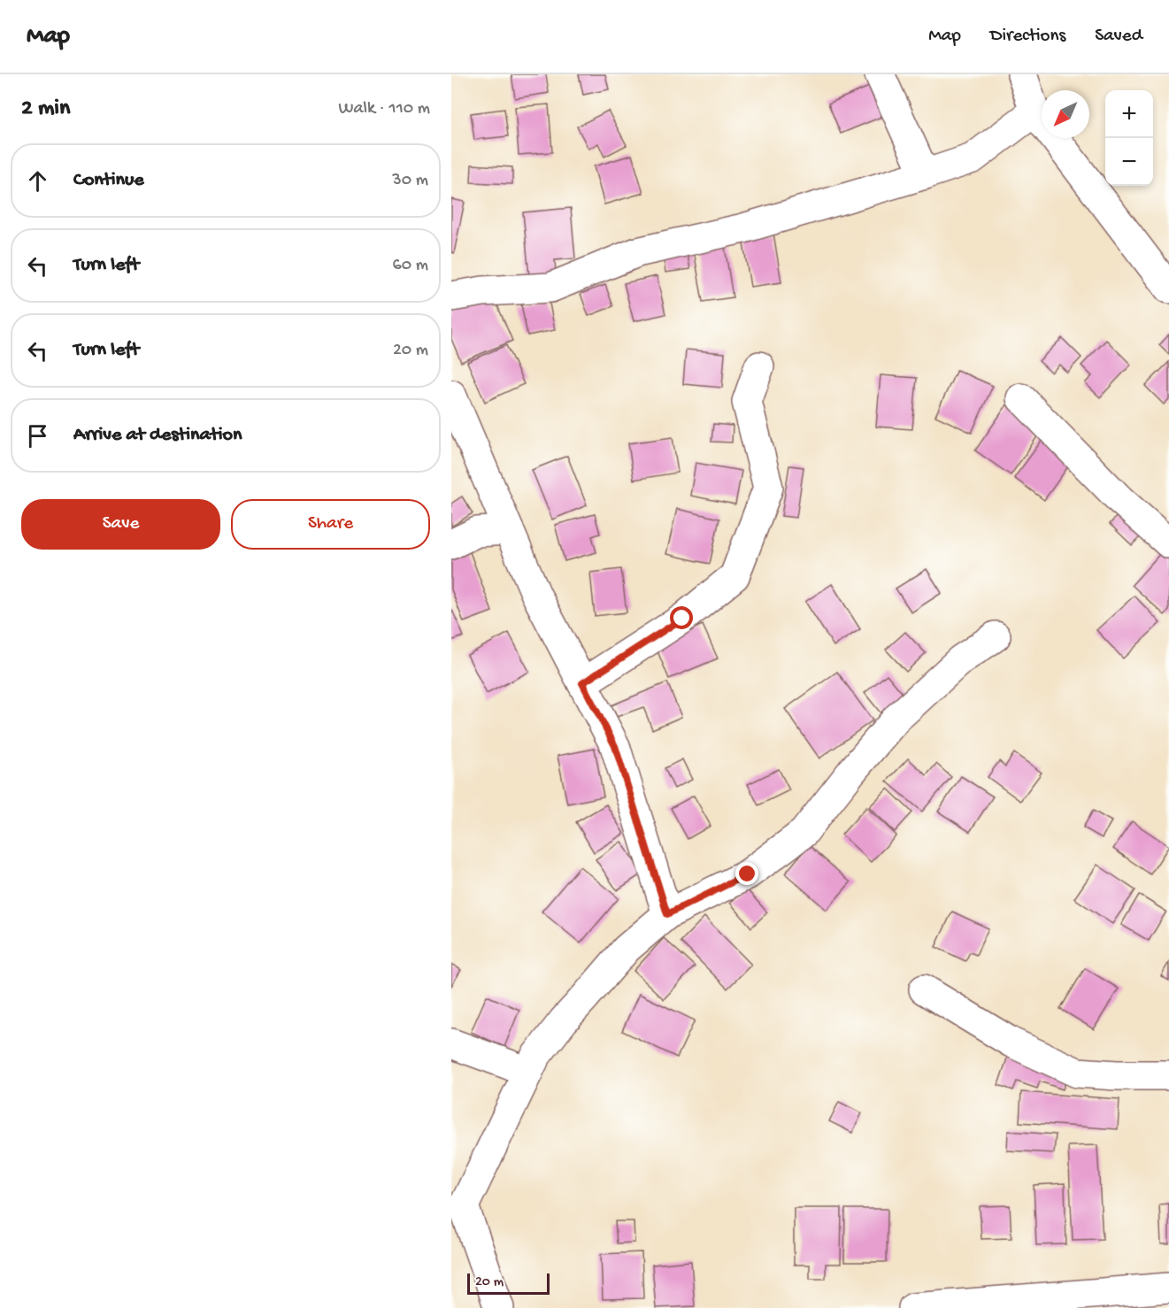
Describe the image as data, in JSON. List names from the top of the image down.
{
  "scale_bar": "20 m",
  "north": "bottom left",
  "page": {
    "header": "Map",
    "nav": ["Map", "Directions", "Saved"],
    "heading": ["2 min", "Walk · 110 m"],
    "map_buttons": ["+", "−"],
    "list": [
      ["Continue", "30 m"],
      ["Turn left", "60 m"],
      ["Turn left", "20 m"],
      "Arrive at destination"
    ],
    "buttons": ["Save", "Share"],
    "scale": "20 m"
  }
}
